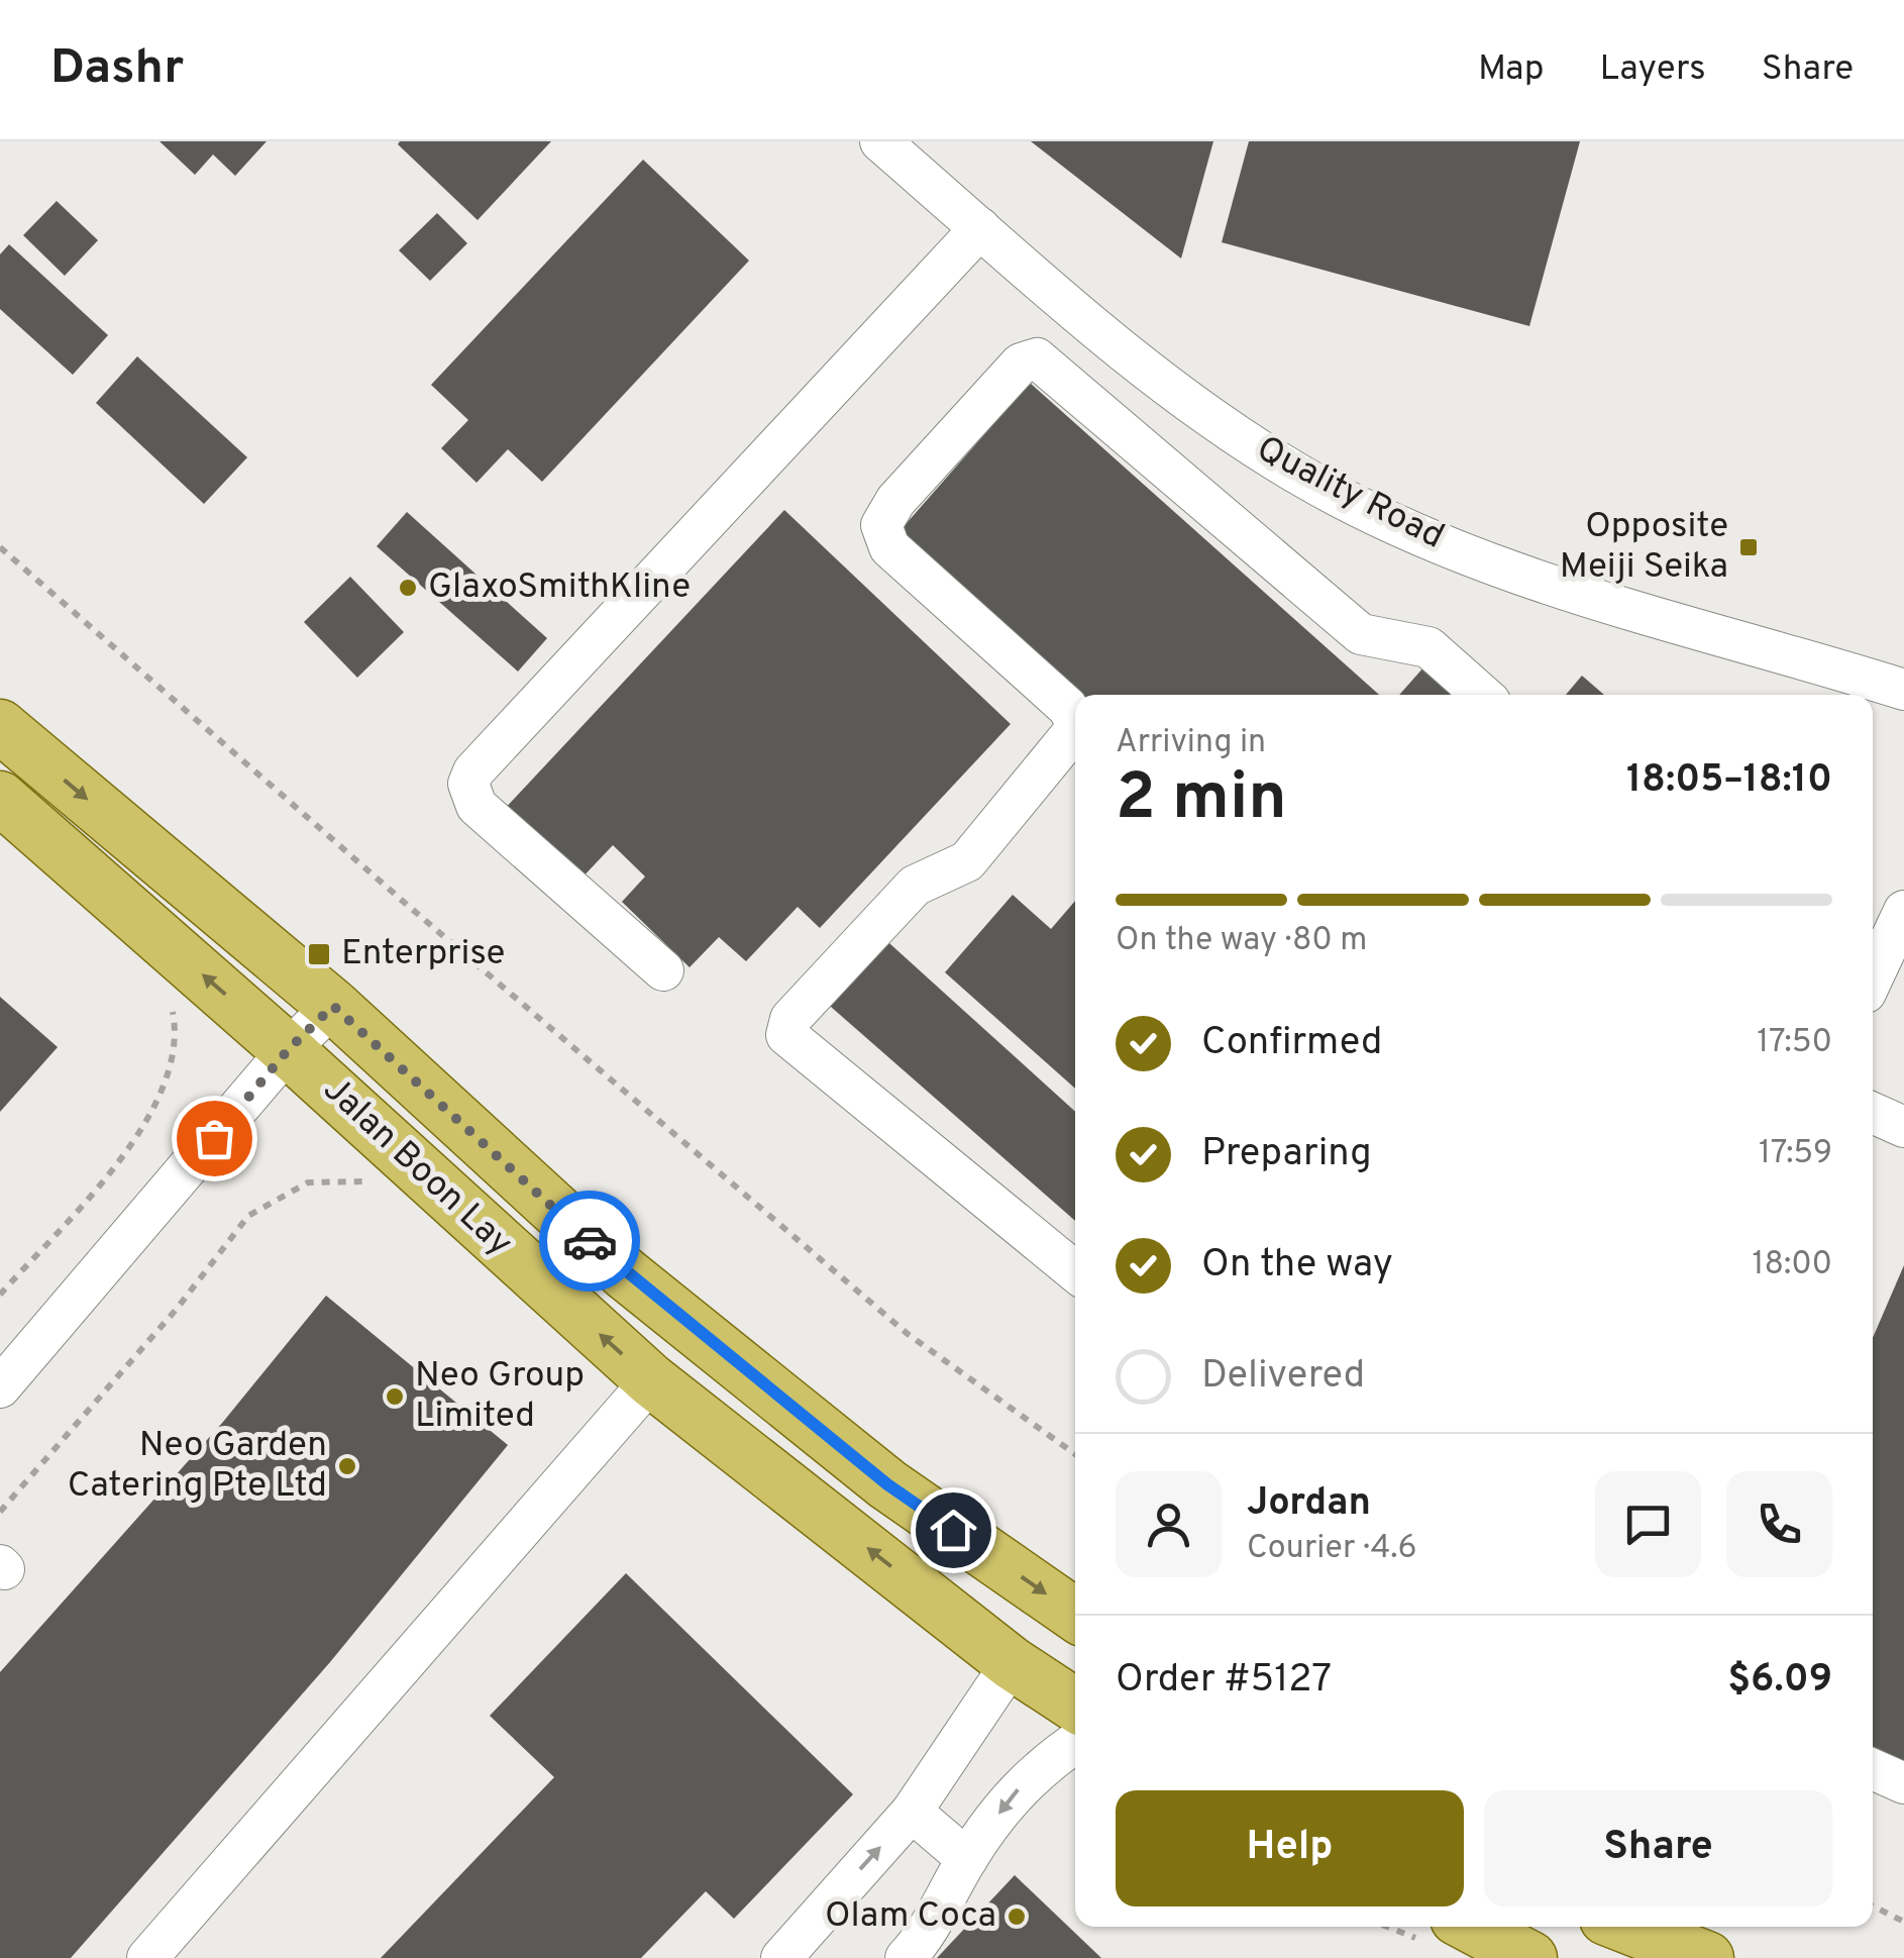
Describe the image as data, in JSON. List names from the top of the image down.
{
  "streets": {
    "main road": ["Jalan Boon Lay"],
    "street": ["Quality Road"]
  },
  "places": {
    "transit": ["Opposite Meiji Seika", "Enterprise"],
    "other": [
      "GlaxoSmithKline",
      "Neo Group Limited",
      "Neo Garden Catering Pte Ltd",
      "Olam Coca"
    ]
  },
  "page": {
    "header": "Dashr",
    "nav": ["Map", "Layers", "Share"],
    "heading": ["2 min", "Arriving in", "18:05–18:10"],
    "panel": [
      "Jordan",
      "Courier · 4.6",
      "Order #5127",
      "$6.09"
    ],
    "bar": "On the way · 80 m",
    "list": [
      ["Confirmed", "17:50"],
      ["Preparing", "17:59"],
      ["On the way", "18:00"],
      "Delivered"
    ],
    "buttons": ["Help", "Share"]
  }
}
